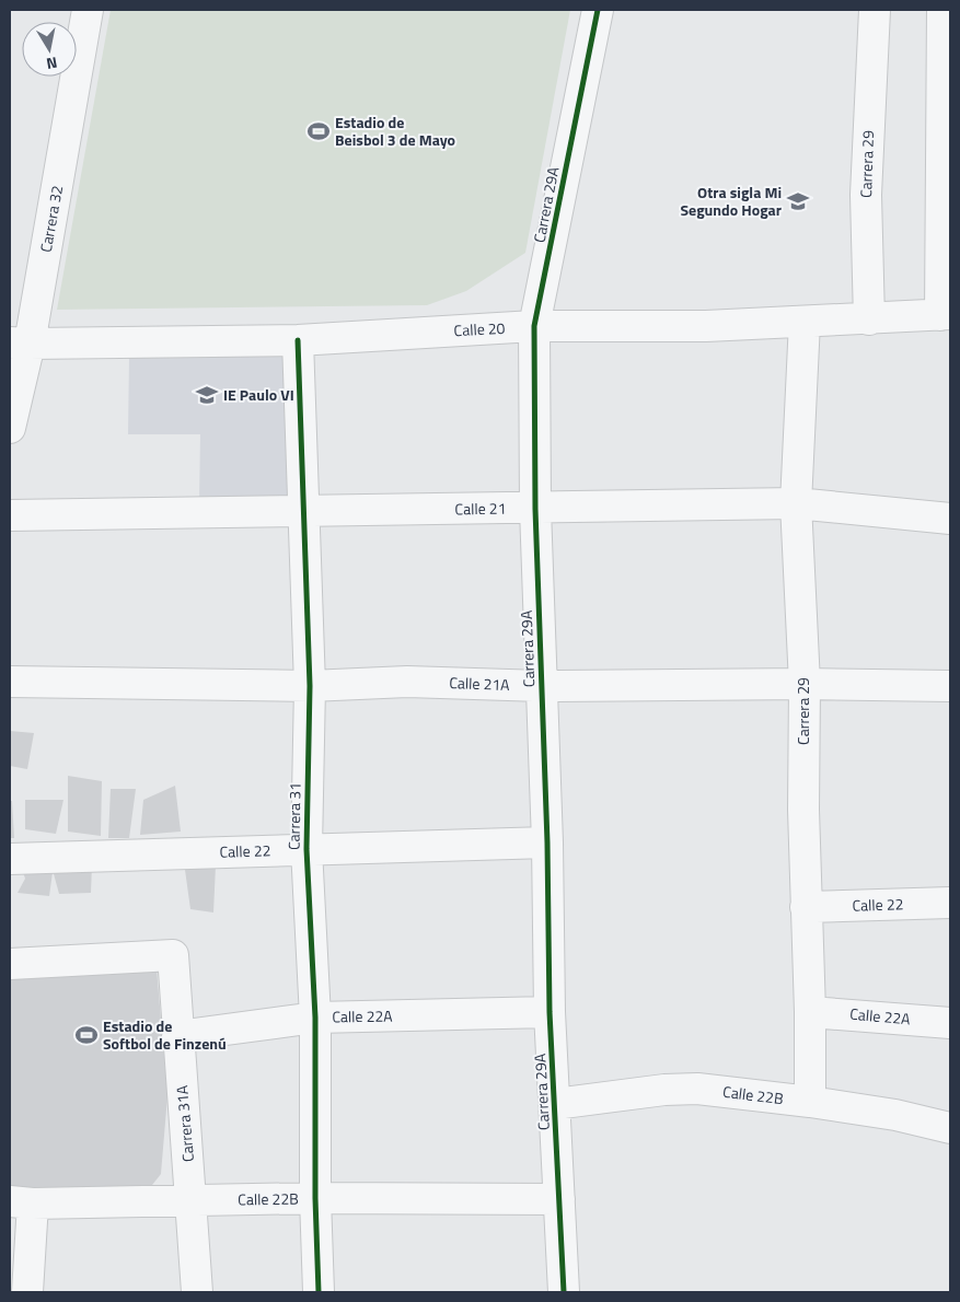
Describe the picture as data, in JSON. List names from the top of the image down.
{
  "streets": {
    "street": [
      "Carrera 29",
      "Carrera 29A",
      "Carrera 32",
      "Calle 20",
      "Calle 21",
      "Calle 21A",
      "Carrera 31",
      "Calle 22",
      "Calle 22A",
      "Calle 22B",
      "Carrera 31A"
    ]
  },
  "crossings": [
    ["Carrera 29", "Calle 20"],
    ["Carrera 29", "Calle 21"],
    ["Carrera 29", "Calle 21A"],
    ["Carrera 29", "Calle 22"],
    ["Carrera 29", "Calle 22A"],
    ["Carrera 29", "Calle 22B"],
    ["Carrera 29A", "Calle 20"],
    ["Carrera 29A", "Calle 21"],
    ["Carrera 29A", "Calle 21A"],
    ["Carrera 29A", "Calle 22"],
    ["Carrera 29A", "Calle 22A"],
    ["Carrera 29A", "Calle 22B"],
    ["Carrera 32", "Calle 20"],
    ["Calle 20", "Carrera 31"],
    ["Calle 21", "Carrera 31"],
    ["Calle 21A", "Carrera 31"],
    ["Carrera 31", "Calle 22"],
    ["Carrera 31", "Calle 22A"],
    ["Carrera 31", "Calle 22B"],
    ["Calle 22A", "Carrera 31A"],
    ["Calle 22B", "Carrera 31A"]
  ],
  "places": {
    "sports": ["Estadio de Beisbol 3 de Mayo", "Estadio de Softbol de Finzenú"],
    "school or university": ["Otra sigla Mi Segundo Hogar", "IE Paulo VI"]
  },
  "north": "bottom"
}
